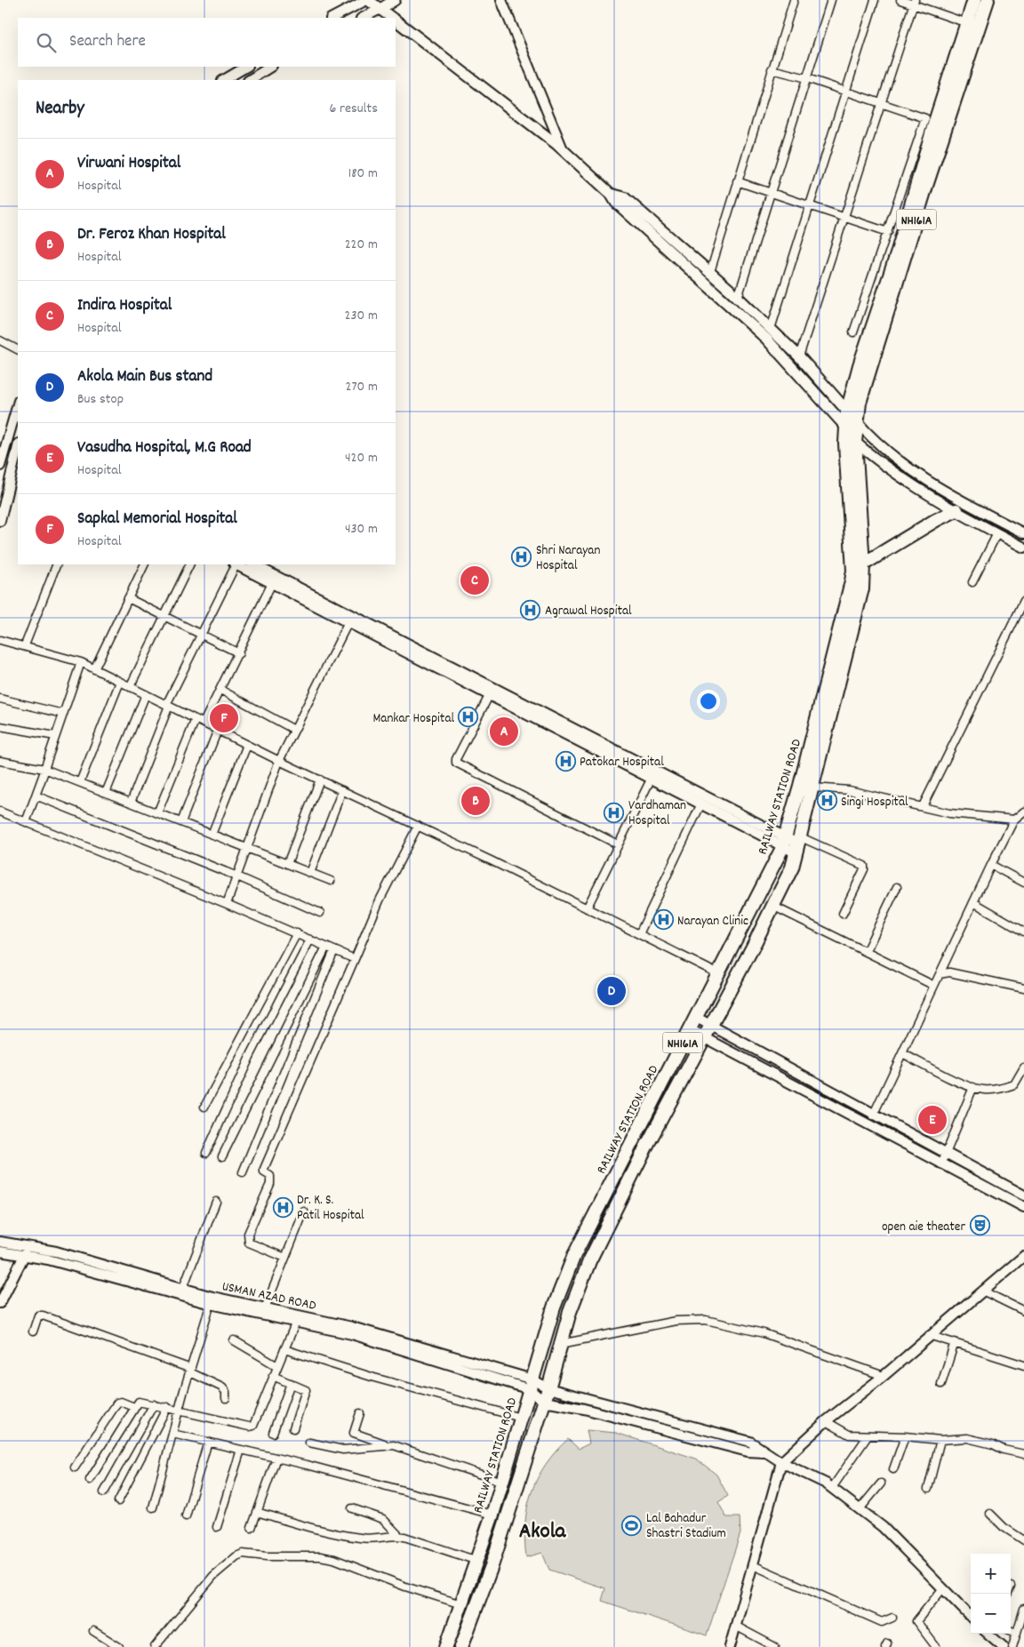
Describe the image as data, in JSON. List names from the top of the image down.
{
  "streets": {
    "highway": ["NH161A", "RAILWAY STATION ROAD"],
    "main road": ["USMAN AZAD ROAD"]
  },
  "crossings": [
    ["NH161A", "RAILWAY STATION ROAD"],
    ["RAILWAY STATION ROAD", "USMAN AZAD ROAD"]
  ],
  "districts": ["Akola"],
  "places": {
    "hospital": [
      "Shri Narayan Hospital",
      "Agrawal Hospital",
      "Mankar Hospital",
      "Patokar Hospital",
      "Singi Hospital",
      "Vardhaman Hospital",
      "Narayan Clinic",
      "Dr. K. S. Patil Hospital"
    ],
    "theatre": ["open aie theater"],
    "sports": ["Lal Bahadur Shastri Stadium"]
  },
  "page": {
    "search": "Search here",
    "heading": ["Nearby", "6 results"],
    "list": [
      {
        "mark": "A",
        "name": "Virwani Hospital",
        "note": "Hospital",
        "value": "180 m"
      },
      {
        "mark": "B",
        "name": "Dr. Feroz Khan Hospital",
        "note": "Hospital",
        "value": "220 m"
      },
      {
        "mark": "C",
        "name": "Indira Hospital",
        "note": "Hospital",
        "value": "230 m"
      },
      {
        "mark": "D",
        "name": "Akola Main Bus stand",
        "note": "Bus stop",
        "value": "270 m"
      },
      {
        "mark": "E",
        "name": "Vasudha Hospital, M.G Road",
        "note": "Hospital",
        "value": "420 m"
      },
      {
        "mark": "F",
        "name": "Sapkal Memorial Hospital",
        "note": "Hospital",
        "value": "430 m"
      }
    ],
    "pins": [
      "C",
      "F",
      "A",
      "B",
      "D",
      "E"
    ],
    "map_buttons": ["+", "−"]
  }
}
